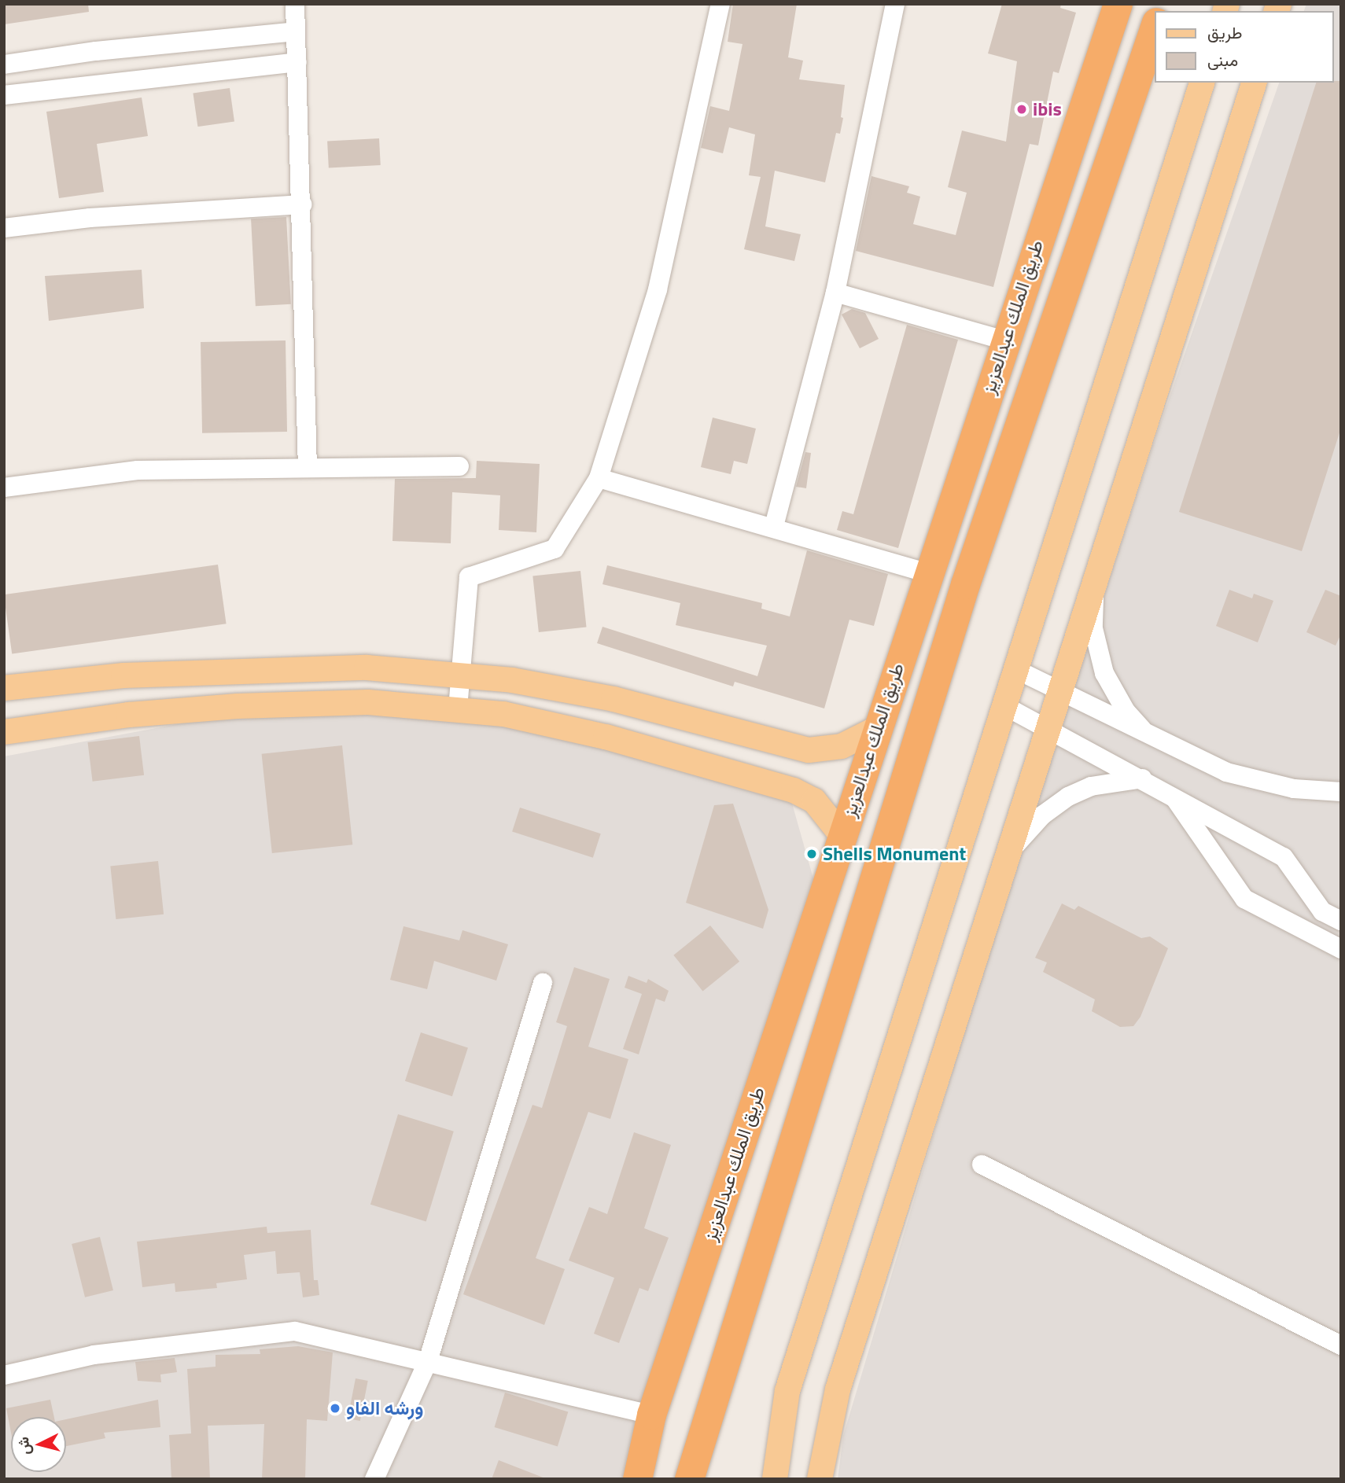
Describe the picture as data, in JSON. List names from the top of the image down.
{
  "streets": {
    "highway": ["طريق الملك عبدالعزيز"]
  },
  "places": ["ibis", "Shells Monument", "ورشه الفاو"],
  "legend": ["طريق", "مبنى"],
  "north": "left"
}
